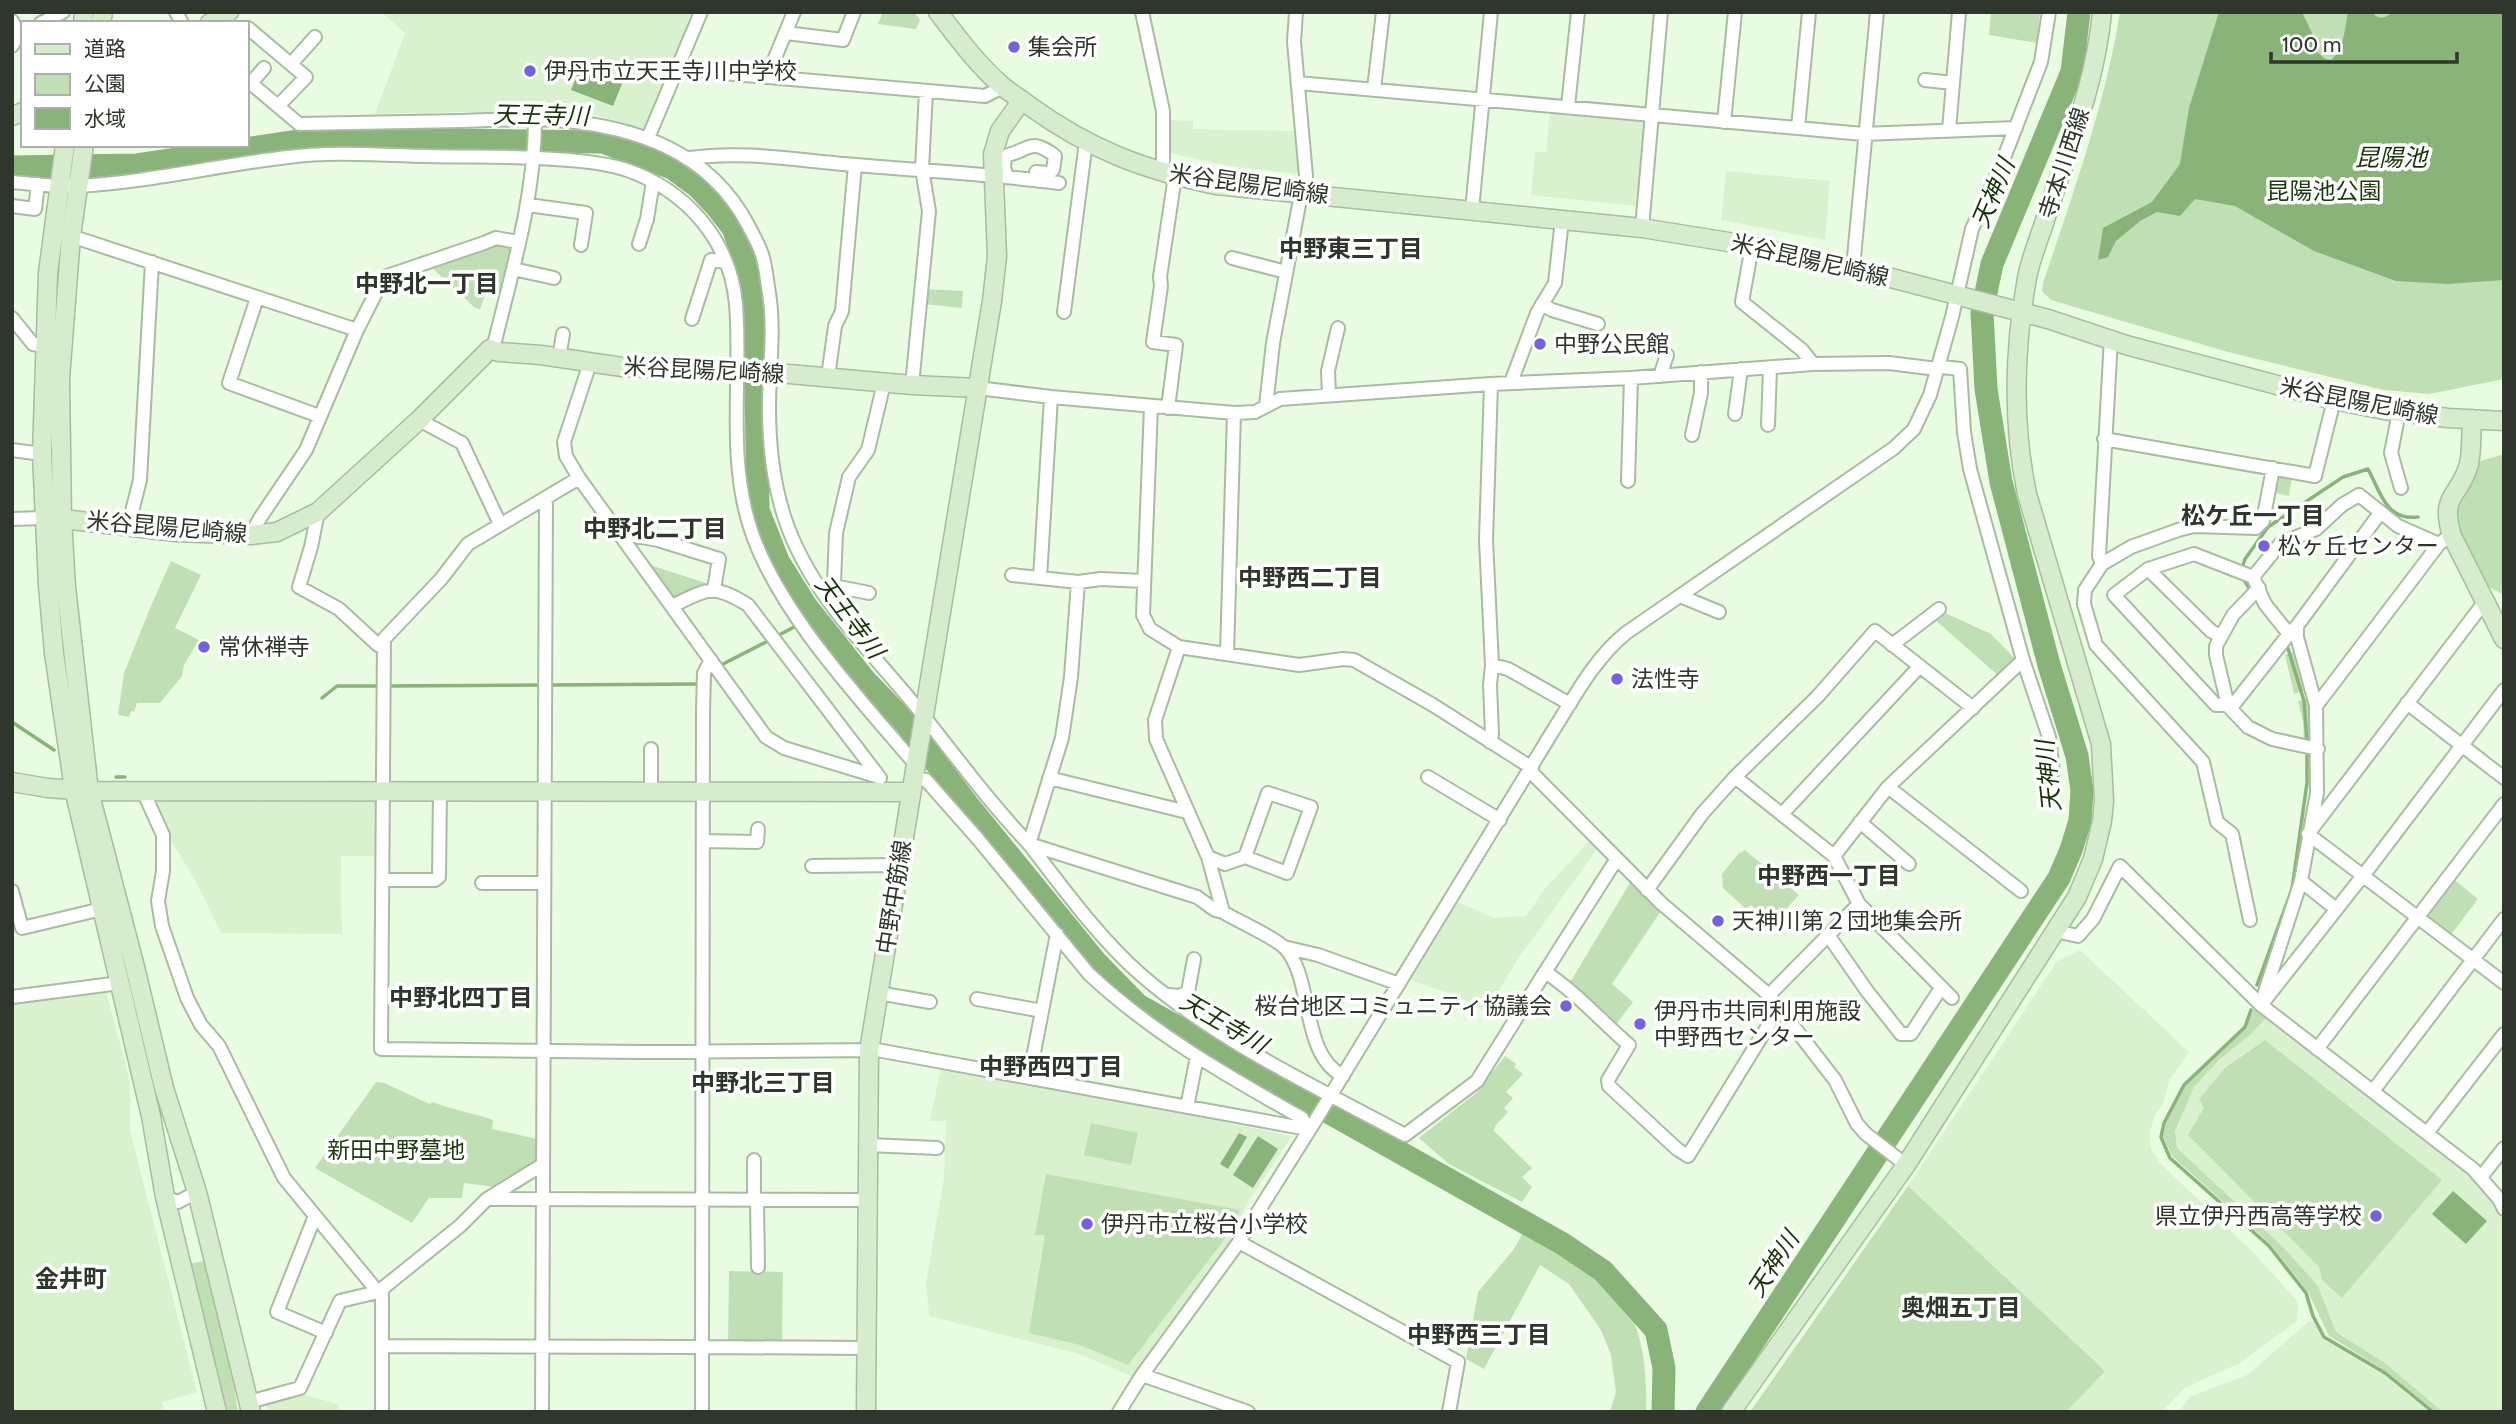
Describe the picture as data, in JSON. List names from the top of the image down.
{
  "streets": {
    "main road": ["寺本川西線", "米谷昆陽尼崎線", "中野中筋線"]
  },
  "crossings": [
    ["寺本川西線", "米谷昆陽尼崎線"],
    ["米谷昆陽尼崎線", "中野中筋線"]
  ],
  "districts": [
    "中野東三丁目",
    "中野北一丁目",
    "松ケ丘一丁目",
    "中野北二丁目",
    "中野西二丁目",
    "中野西一丁目",
    "中野北四丁目",
    "中野西四丁目",
    "中野北三丁目",
    "金井町",
    "奥畑五丁目",
    "中野西三丁目"
  ],
  "water": ["天王寺川", "昆陽池", "天神川"],
  "parks": ["昆陽池公園", "新田中野墓地"],
  "places": [
    "集会所",
    "伊丹市立天王寺川中学校",
    "中野公民館",
    "松ヶ丘センター",
    "常休禅寺",
    "法性寺",
    "天神川第２団地集会所",
    "桜台地区コミュニティ協議会",
    "伊丹市共同利用施設 中野西センター",
    "県立伊丹西高等学校",
    "伊丹市立桜台小学校"
  ],
  "legend": ["道路", "公園", "水域"],
  "scale_bar": "100 m"
}
